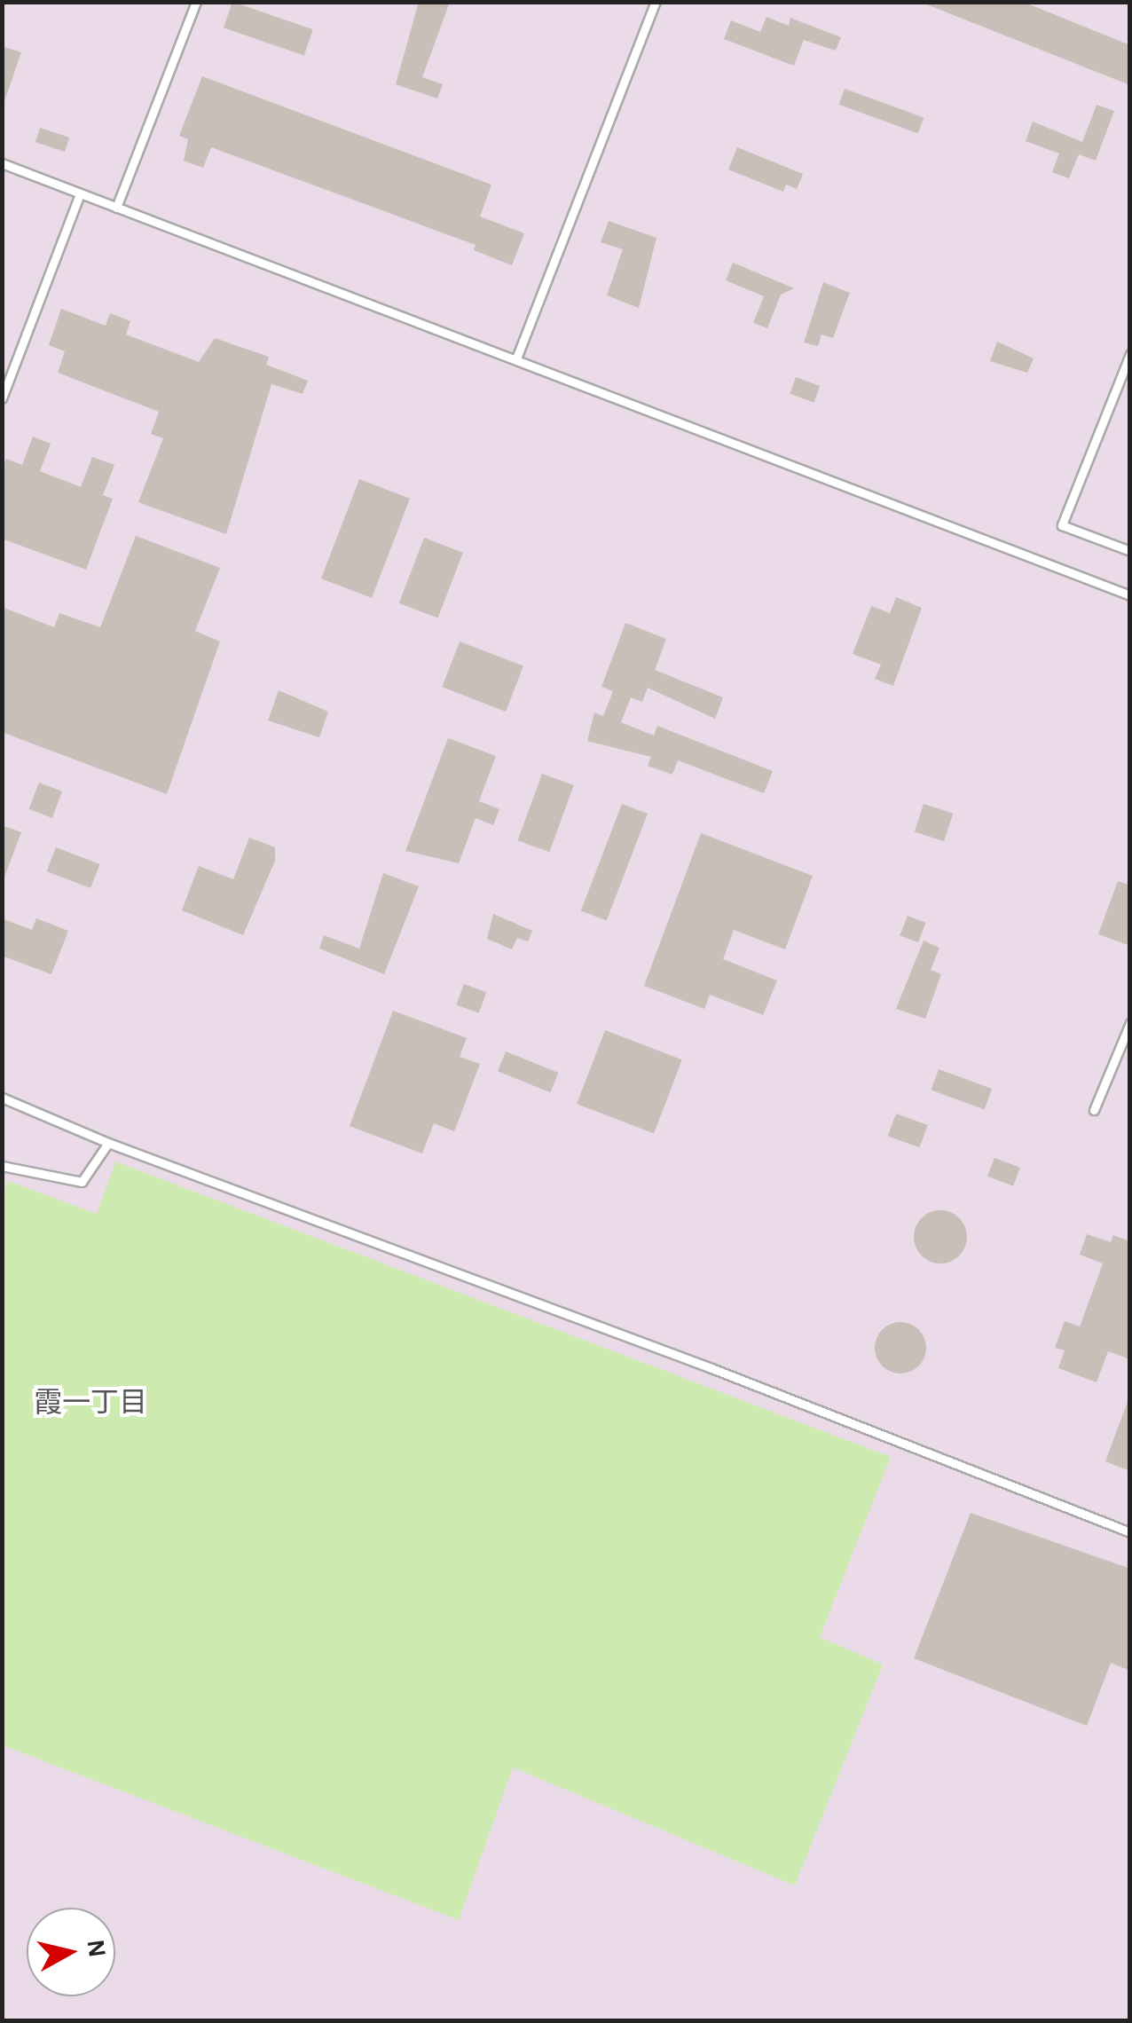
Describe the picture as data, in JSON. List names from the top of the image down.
{
  "districts": ["霞一丁目"],
  "north": "right"
}
